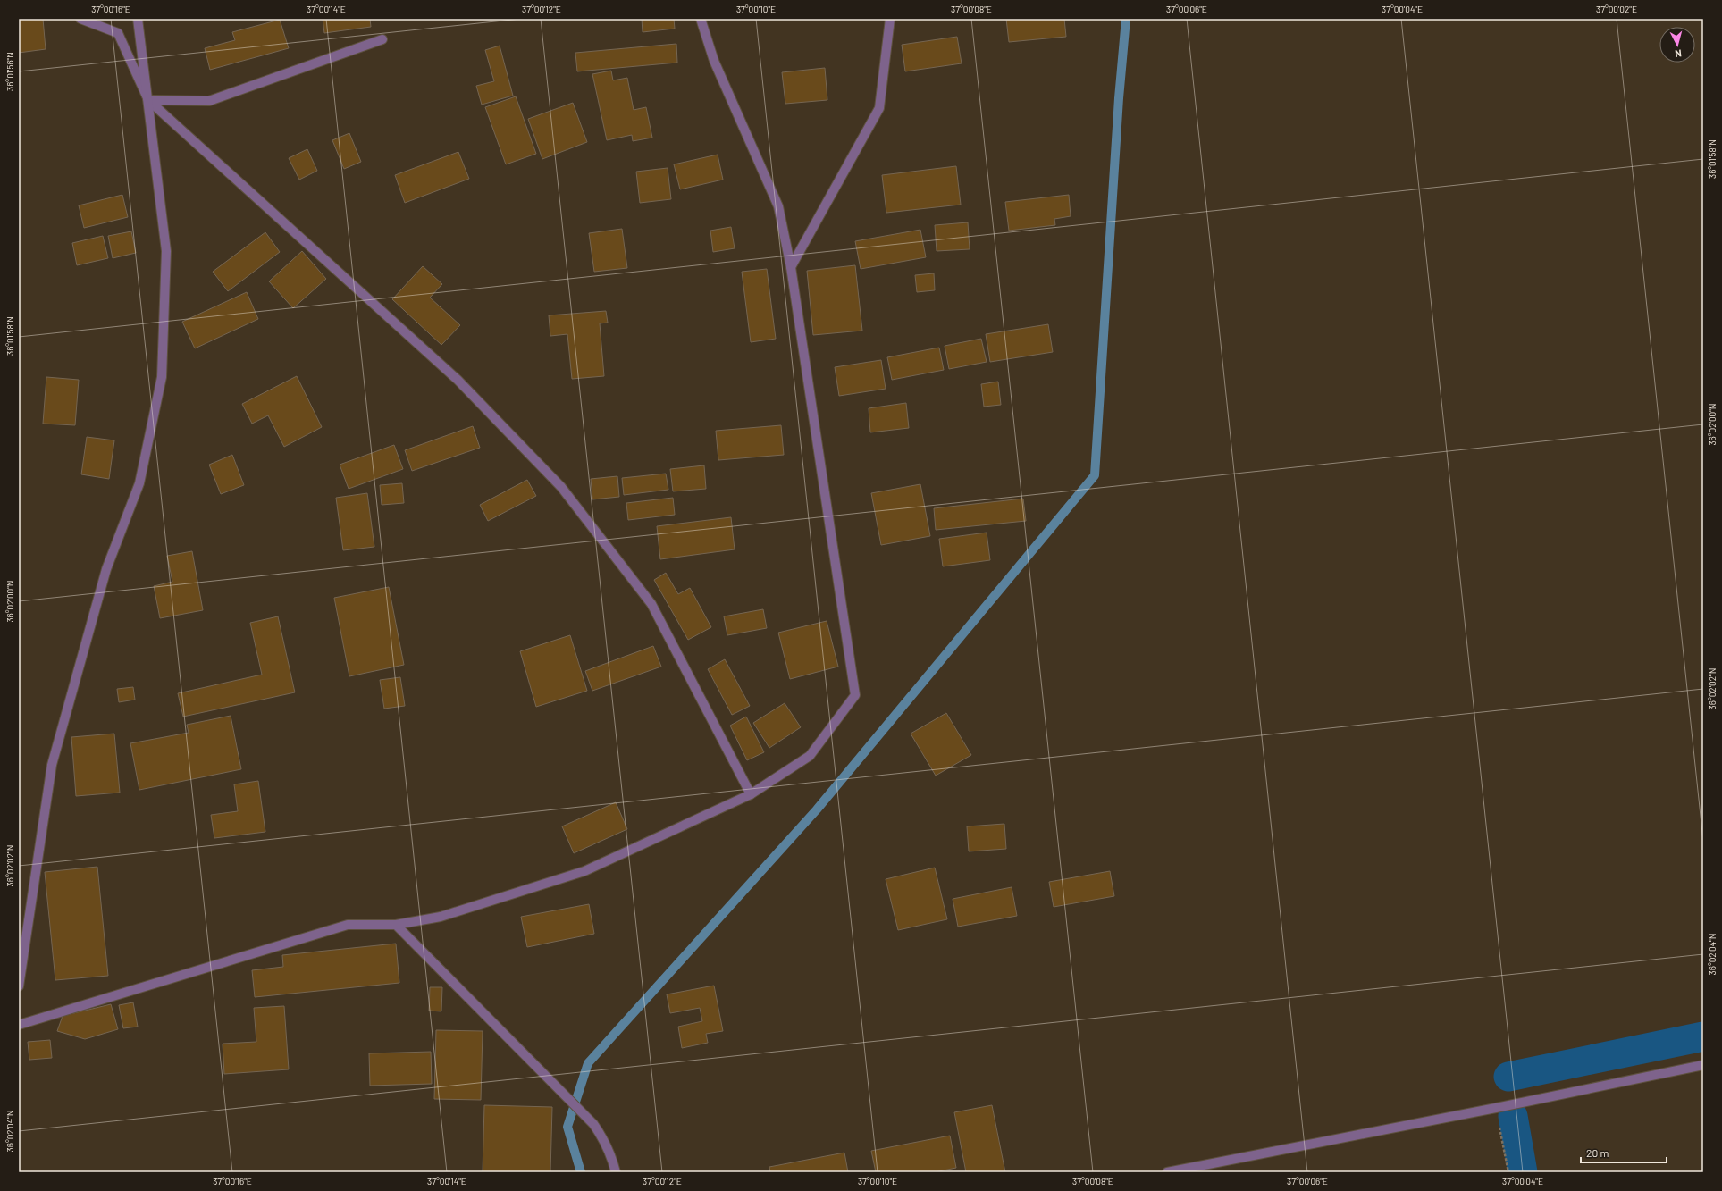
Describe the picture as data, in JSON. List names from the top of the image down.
{
  "scale_bar": "20 m",
  "north": "bottom",
  "coordinates": [
    "37°00'16\"E",
    "37°00'14\"E",
    "37°00'12\"E",
    "37°00'10\"E",
    "37°00'08\"E",
    "37°00'06\"E",
    "37°00'04\"E",
    "37°00'02\"E",
    "36°01'56\"N",
    "36°01'58\"N",
    "36°02'00\"N",
    "36°02'02\"N",
    "36°02'04\"N"
  ]
}
